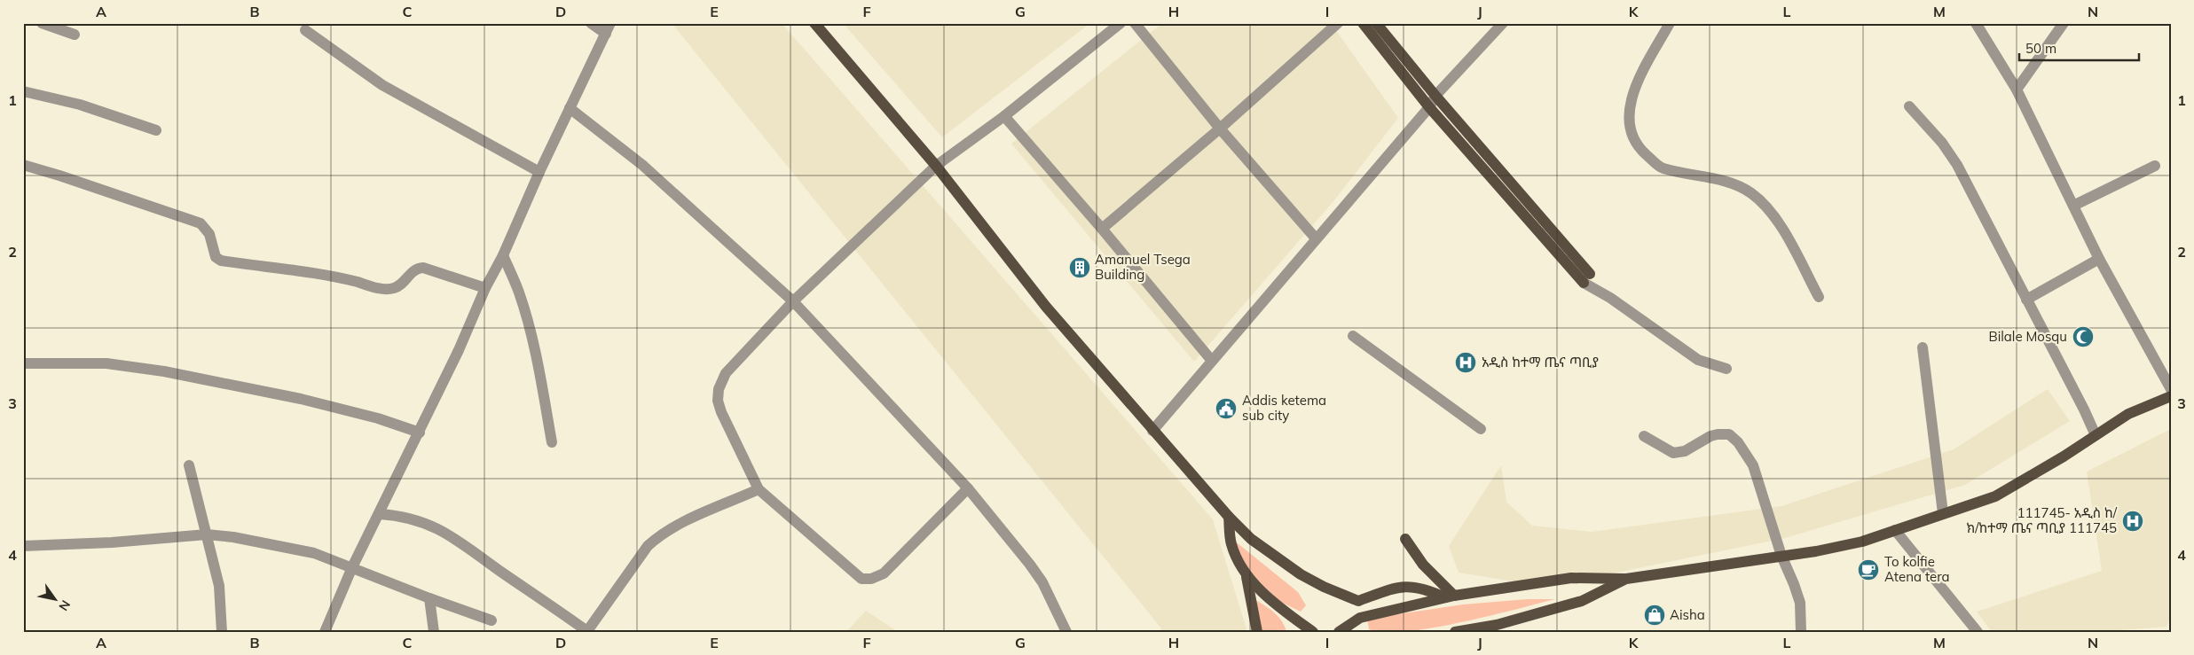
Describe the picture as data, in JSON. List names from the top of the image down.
{
  "places": {
    "building": ["Amanuel Tsega Building"],
    "mosque": ["Bilale Mosqu"],
    "hospital": ["አዲስ ከተማ ጤና ጣቢያ", "111745- አዲስ ከ/ ክ/ከተማ ጤና ጣቢያ 111745"],
    "public building": ["Addis ketema sub city"],
    "cafe": ["To kolfie Atena tera"],
    "shop": ["Aisha"]
  },
  "scale_bar": "50 m",
  "north": "bottom right",
  "grid": {
    "columns": [
      "A",
      "B",
      "C",
      "D",
      "E",
      "F",
      "G",
      "H",
      "I",
      "J",
      "K",
      "L",
      "M",
      "N"
    ],
    "rows": [
      "1",
      "2",
      "3",
      "4"
    ]
  }
}
